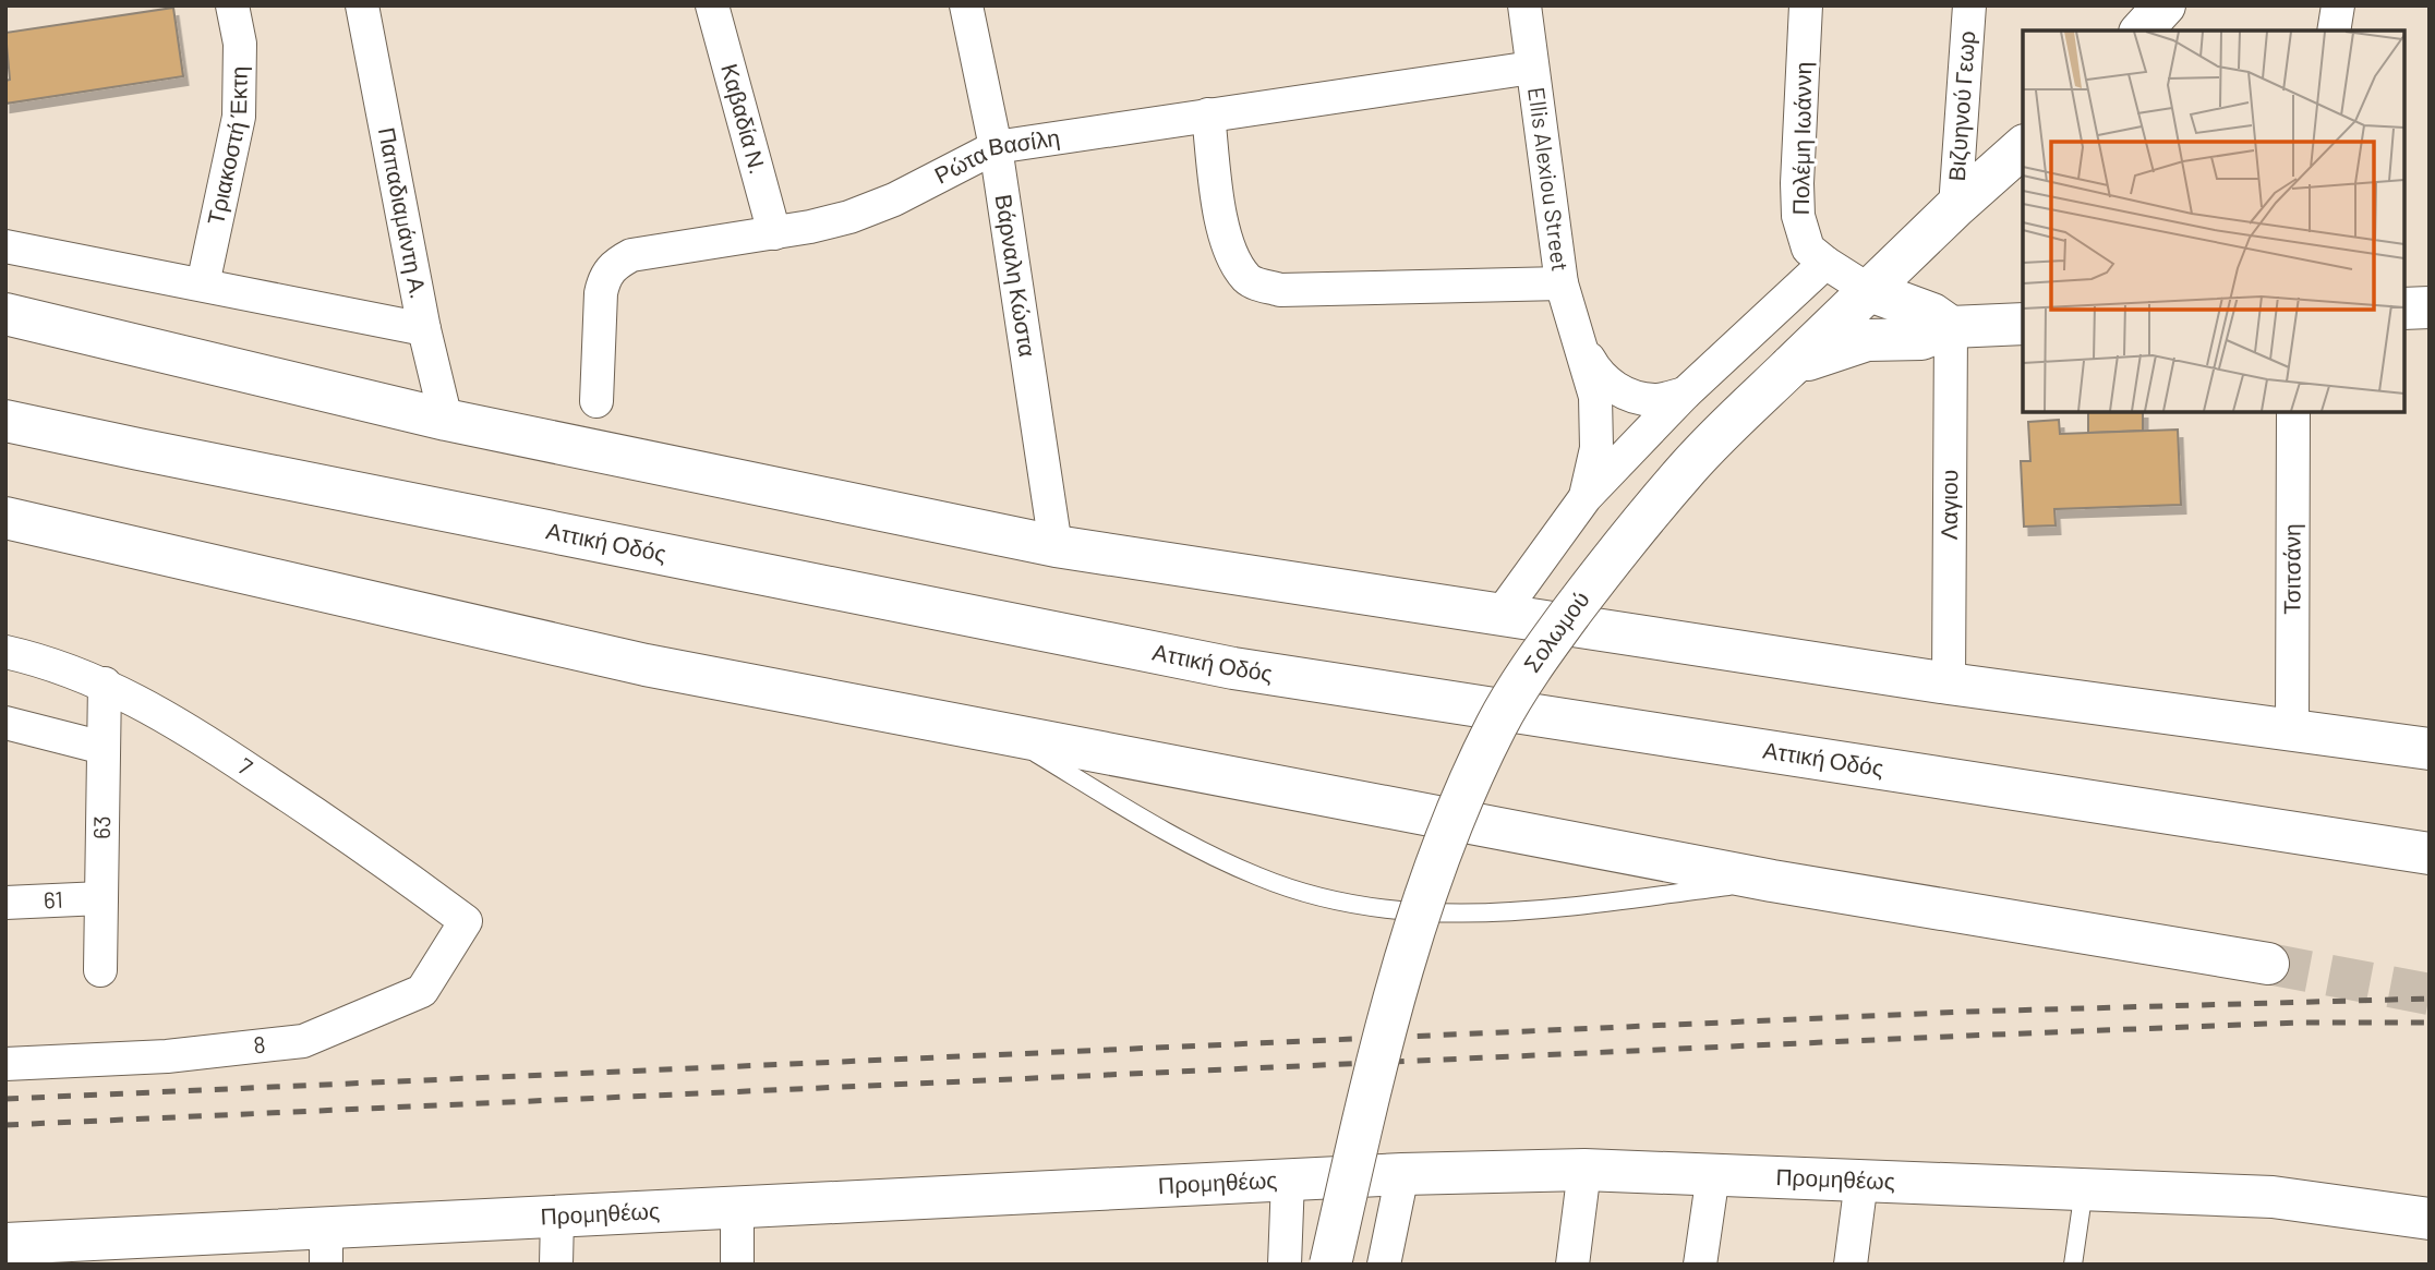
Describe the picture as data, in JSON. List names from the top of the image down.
{
  "streets": {
    "main road": ["Αττική Οδός", "Σολωμού", "Προμηθέως"],
    "street": [
      "Βιζυηνού Γεωρ",
      "Καβαδία Ν.",
      "Πολέμη Ιωάννη",
      "Τριακοστή Έκτη",
      "Ρώτα Βασίλη",
      "Ellis Alexiou Street",
      "Παπαδιαμάντη Α.",
      "Βάρναλη Κώστα",
      "Λαγιου",
      "Τσιτσάνη",
      "7",
      "63",
      "61",
      "8"
    ]
  },
  "crossings": [
    ["Βιζυηνού Γεωρ", "Σολωμού"],
    ["Καβαδία Ν.", "Ρώτα Βασίλη"],
    ["Ρώτα Βασίλη", "Ellis Alexiou Street"],
    ["Ρώτα Βασίλη", "Βάρναλη Κώστα"],
    ["7", "63"],
    ["7", "8"],
    ["63", "61"]
  ]
}
